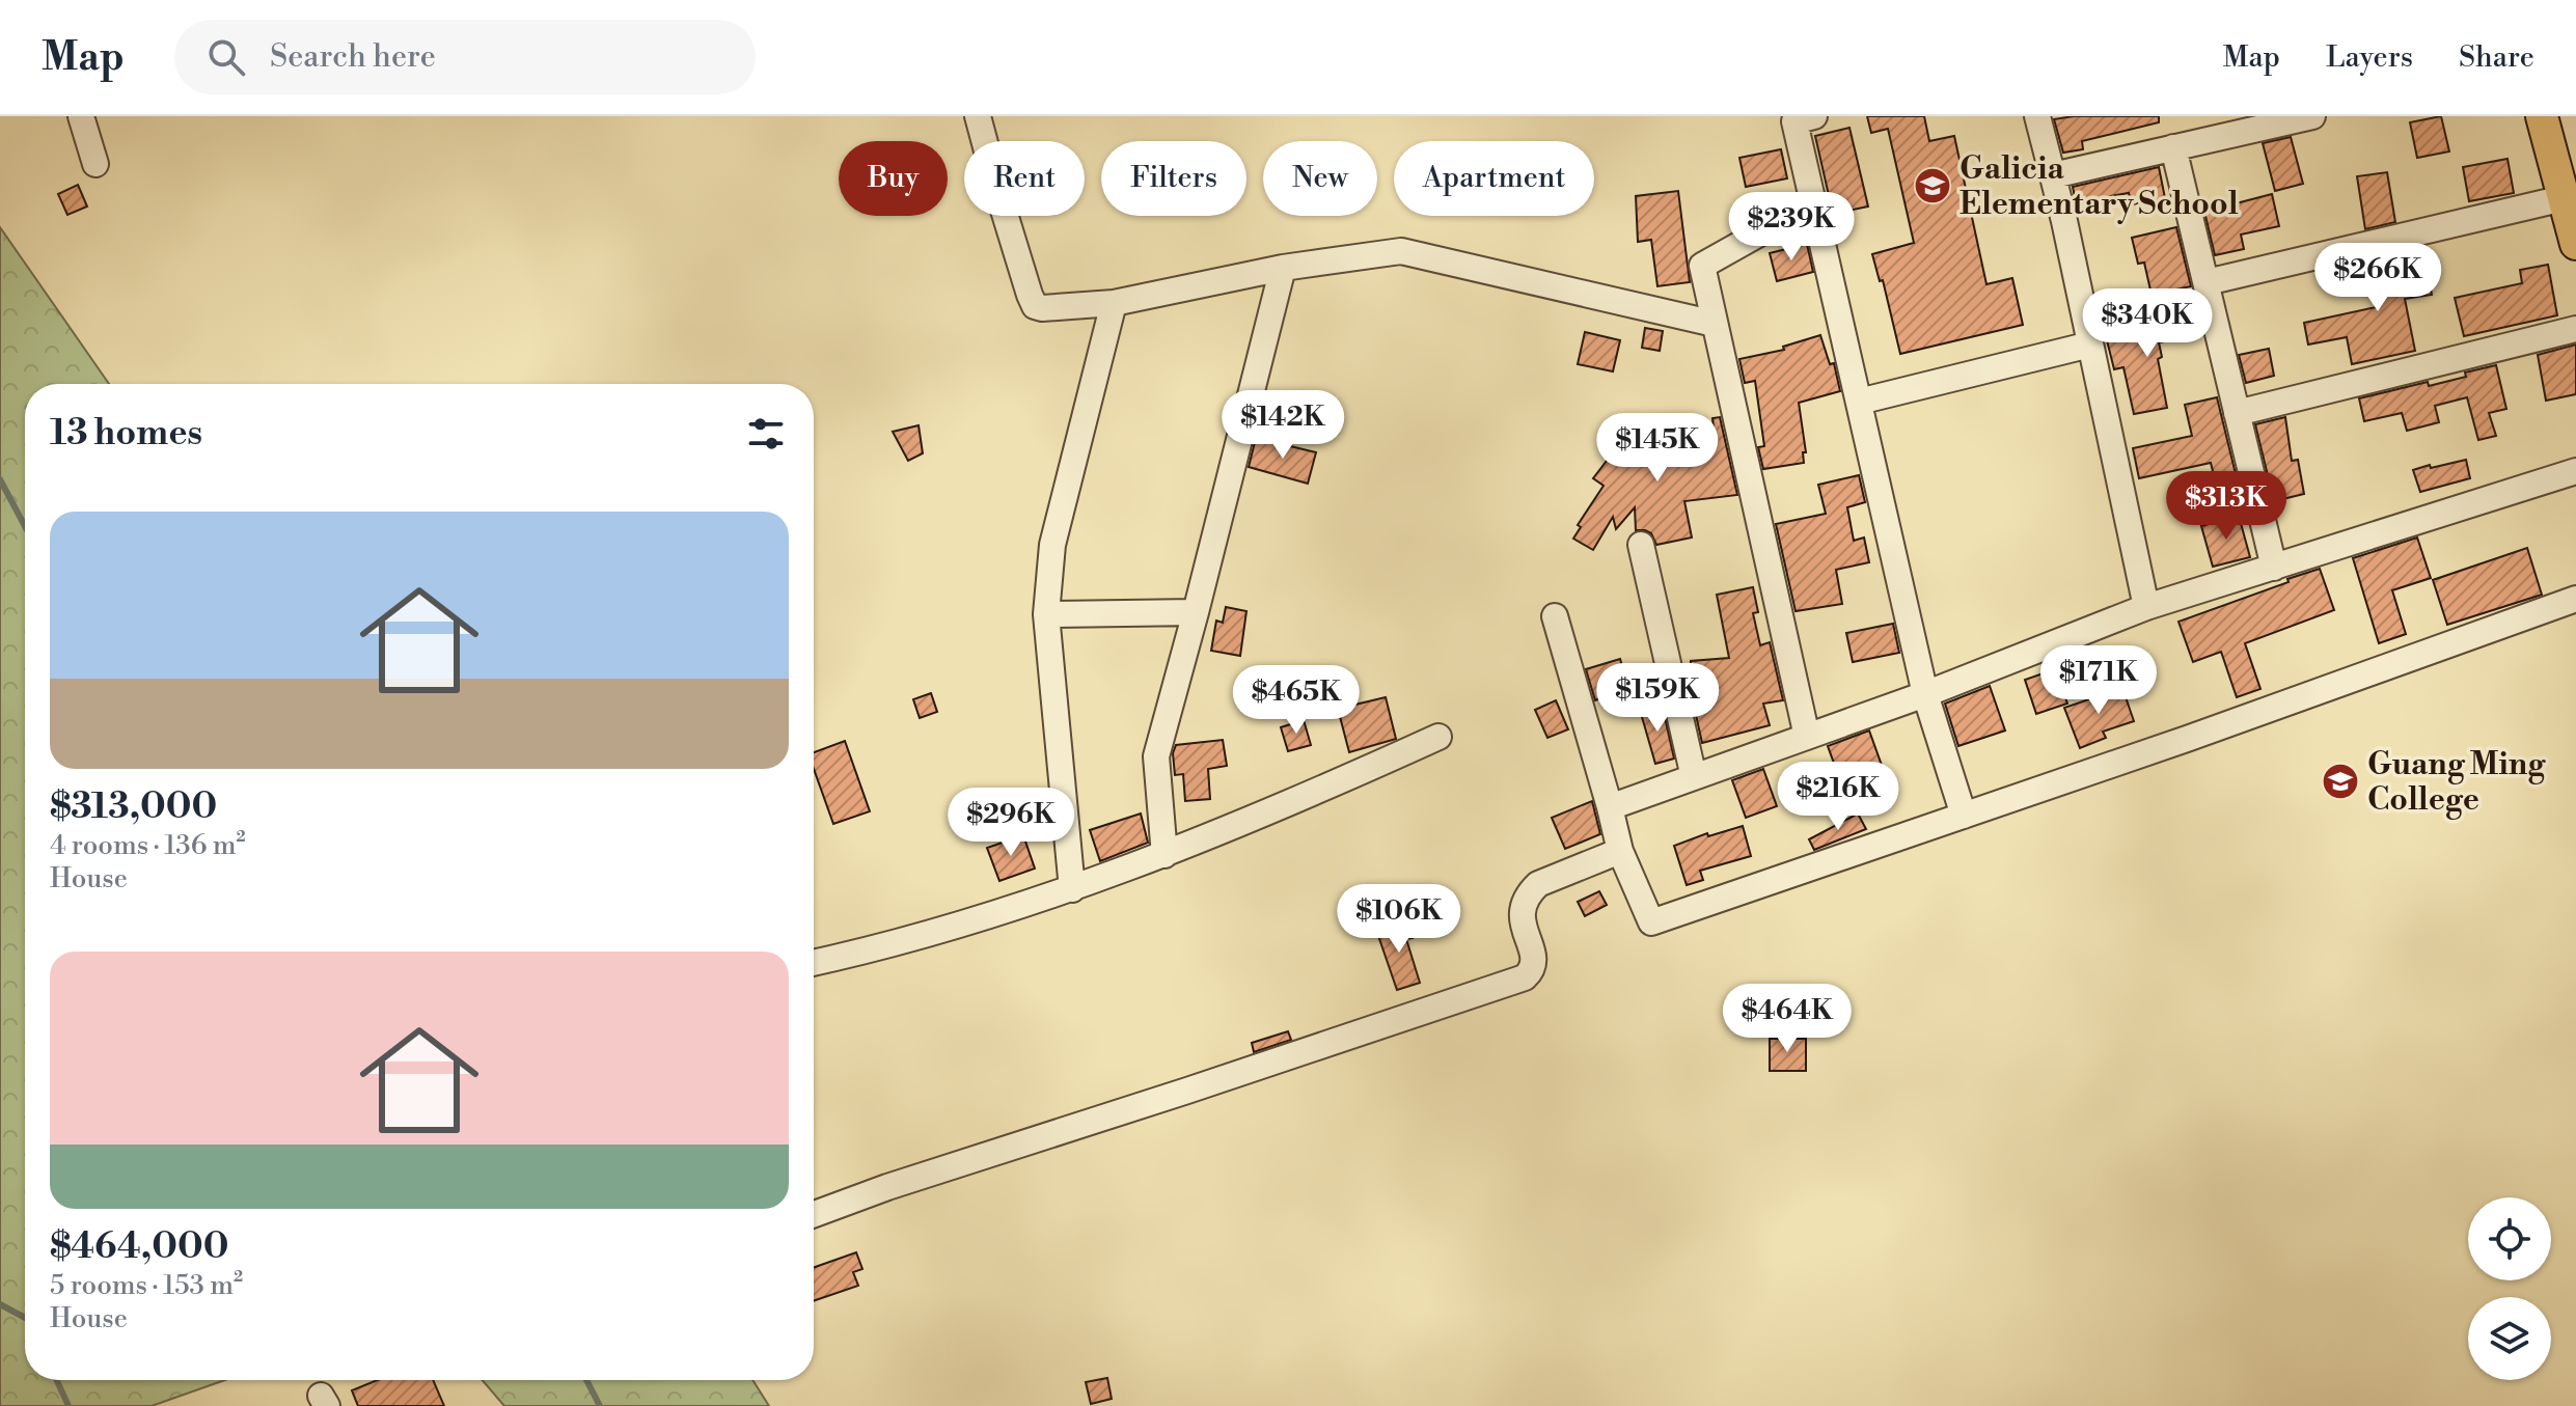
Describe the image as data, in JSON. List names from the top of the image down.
{
  "places": {
    "school or university": ["Galicia Elementary School", "Guang Ming College"]
  },
  "page": {
    "header": "Map",
    "search": "Search here",
    "nav": ["Map", "Layers", "Share"],
    "chip": [
      "Buy",
      "Rent",
      "Filters",
      "New",
      "Apartment"
    ],
    "price": [
      "$239K",
      "$266K",
      "$340K",
      "$142K",
      "$145K",
      "$313K",
      "$171K",
      "$159K",
      "$465K",
      "$216K",
      "$296K",
      "$106K",
      "$464K"
    ],
    "heading": "13 homes",
    "list": [
      {
        "name": "$313,000",
        "note": "4 rooms · 136 m² · House"
      },
      {
        "name": "$464,000",
        "note": "5 rooms · 153 m² · House"
      }
    ]
  }
}
